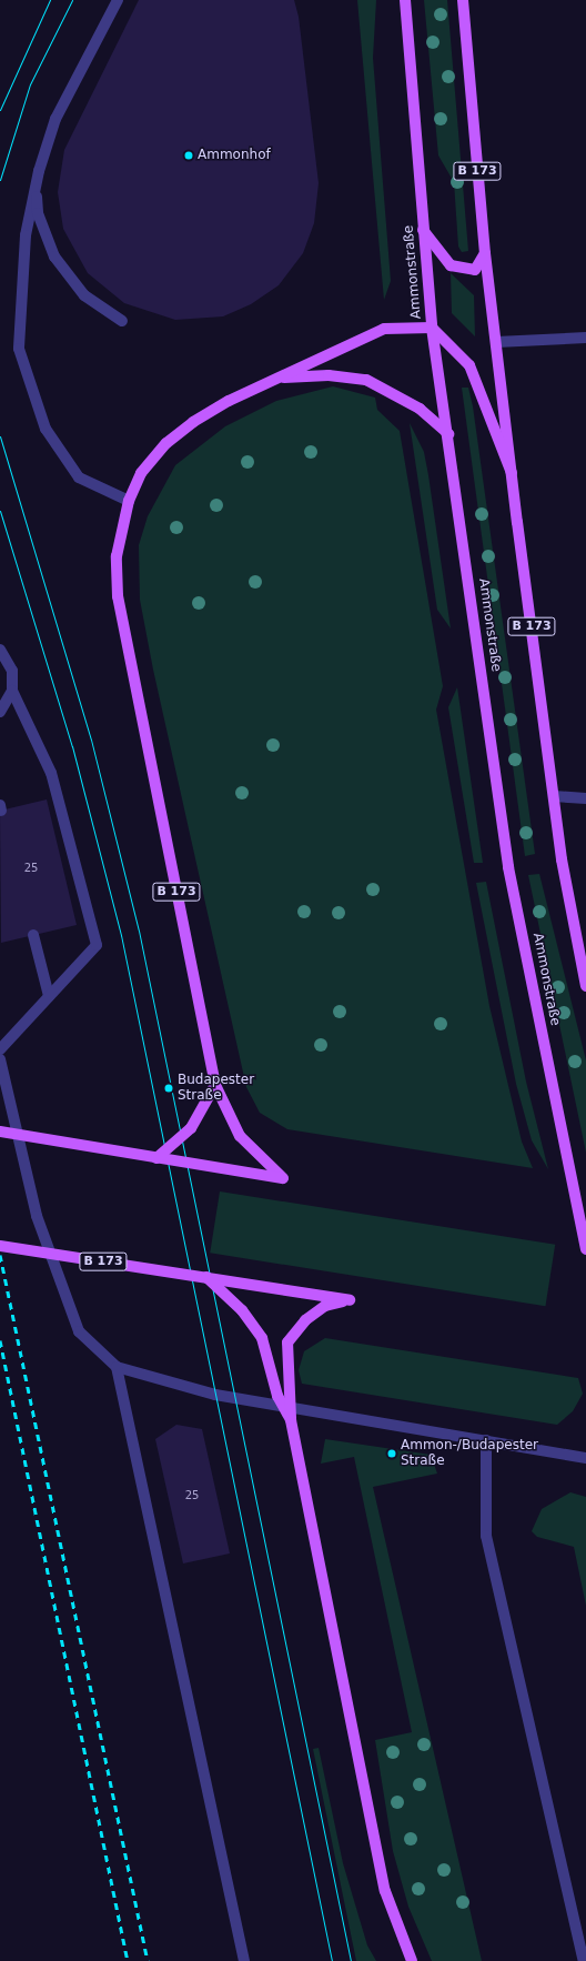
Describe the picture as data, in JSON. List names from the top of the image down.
{
  "streets": {
    "main road": ["B 173", "Ammonstraße"]
  },
  "crossings": [
    ["B 173", "Ammonstraße"]
  ],
  "places": ["Ammonhof", "Budapester Straße", "Ammon-/Budapester Straße"],
  "house_numbers": ["25", "25"]
}
